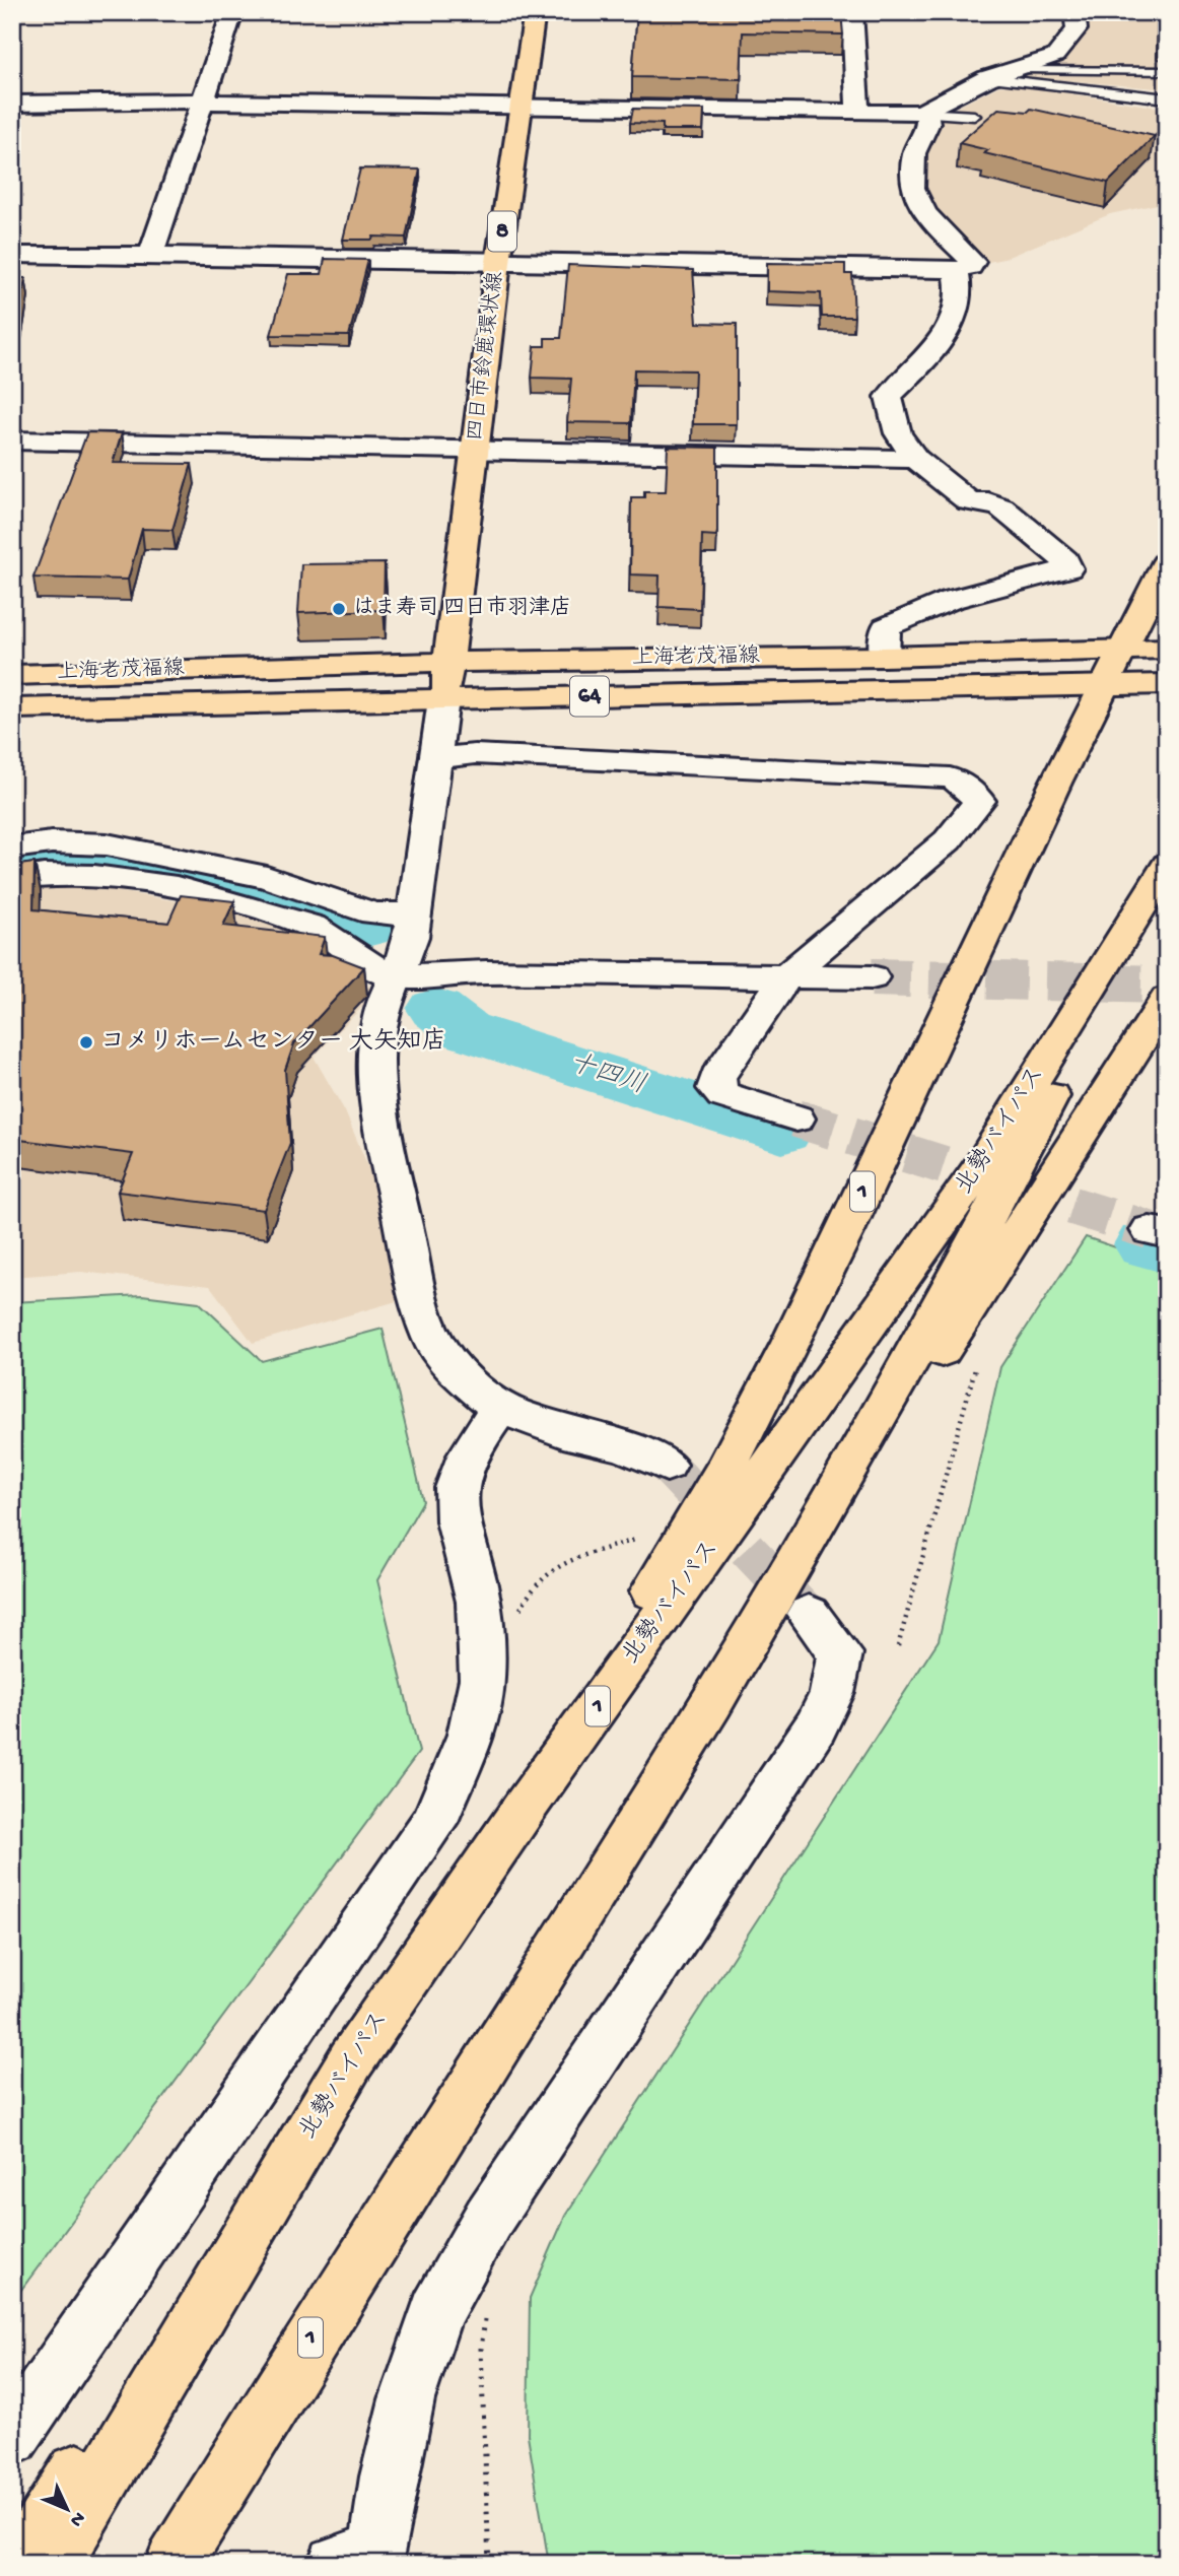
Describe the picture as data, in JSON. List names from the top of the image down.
{
  "streets": {
    "main road": [
      "8",
      "四日市鈴鹿環状線",
      "上海老茂福線",
      "64",
      "北勢バイパス",
      "1"
    ]
  },
  "crossings": [
    ["四日市鈴鹿環状線", "上海老茂福線"],
    ["上海老茂福線", "1"],
    ["北勢バイパス", "1"]
  ],
  "water": ["十四川"],
  "places": ["はま寿司 四日市羽津店", "コメリホームセンター 大矢知店"],
  "north": "bottom right"
}
